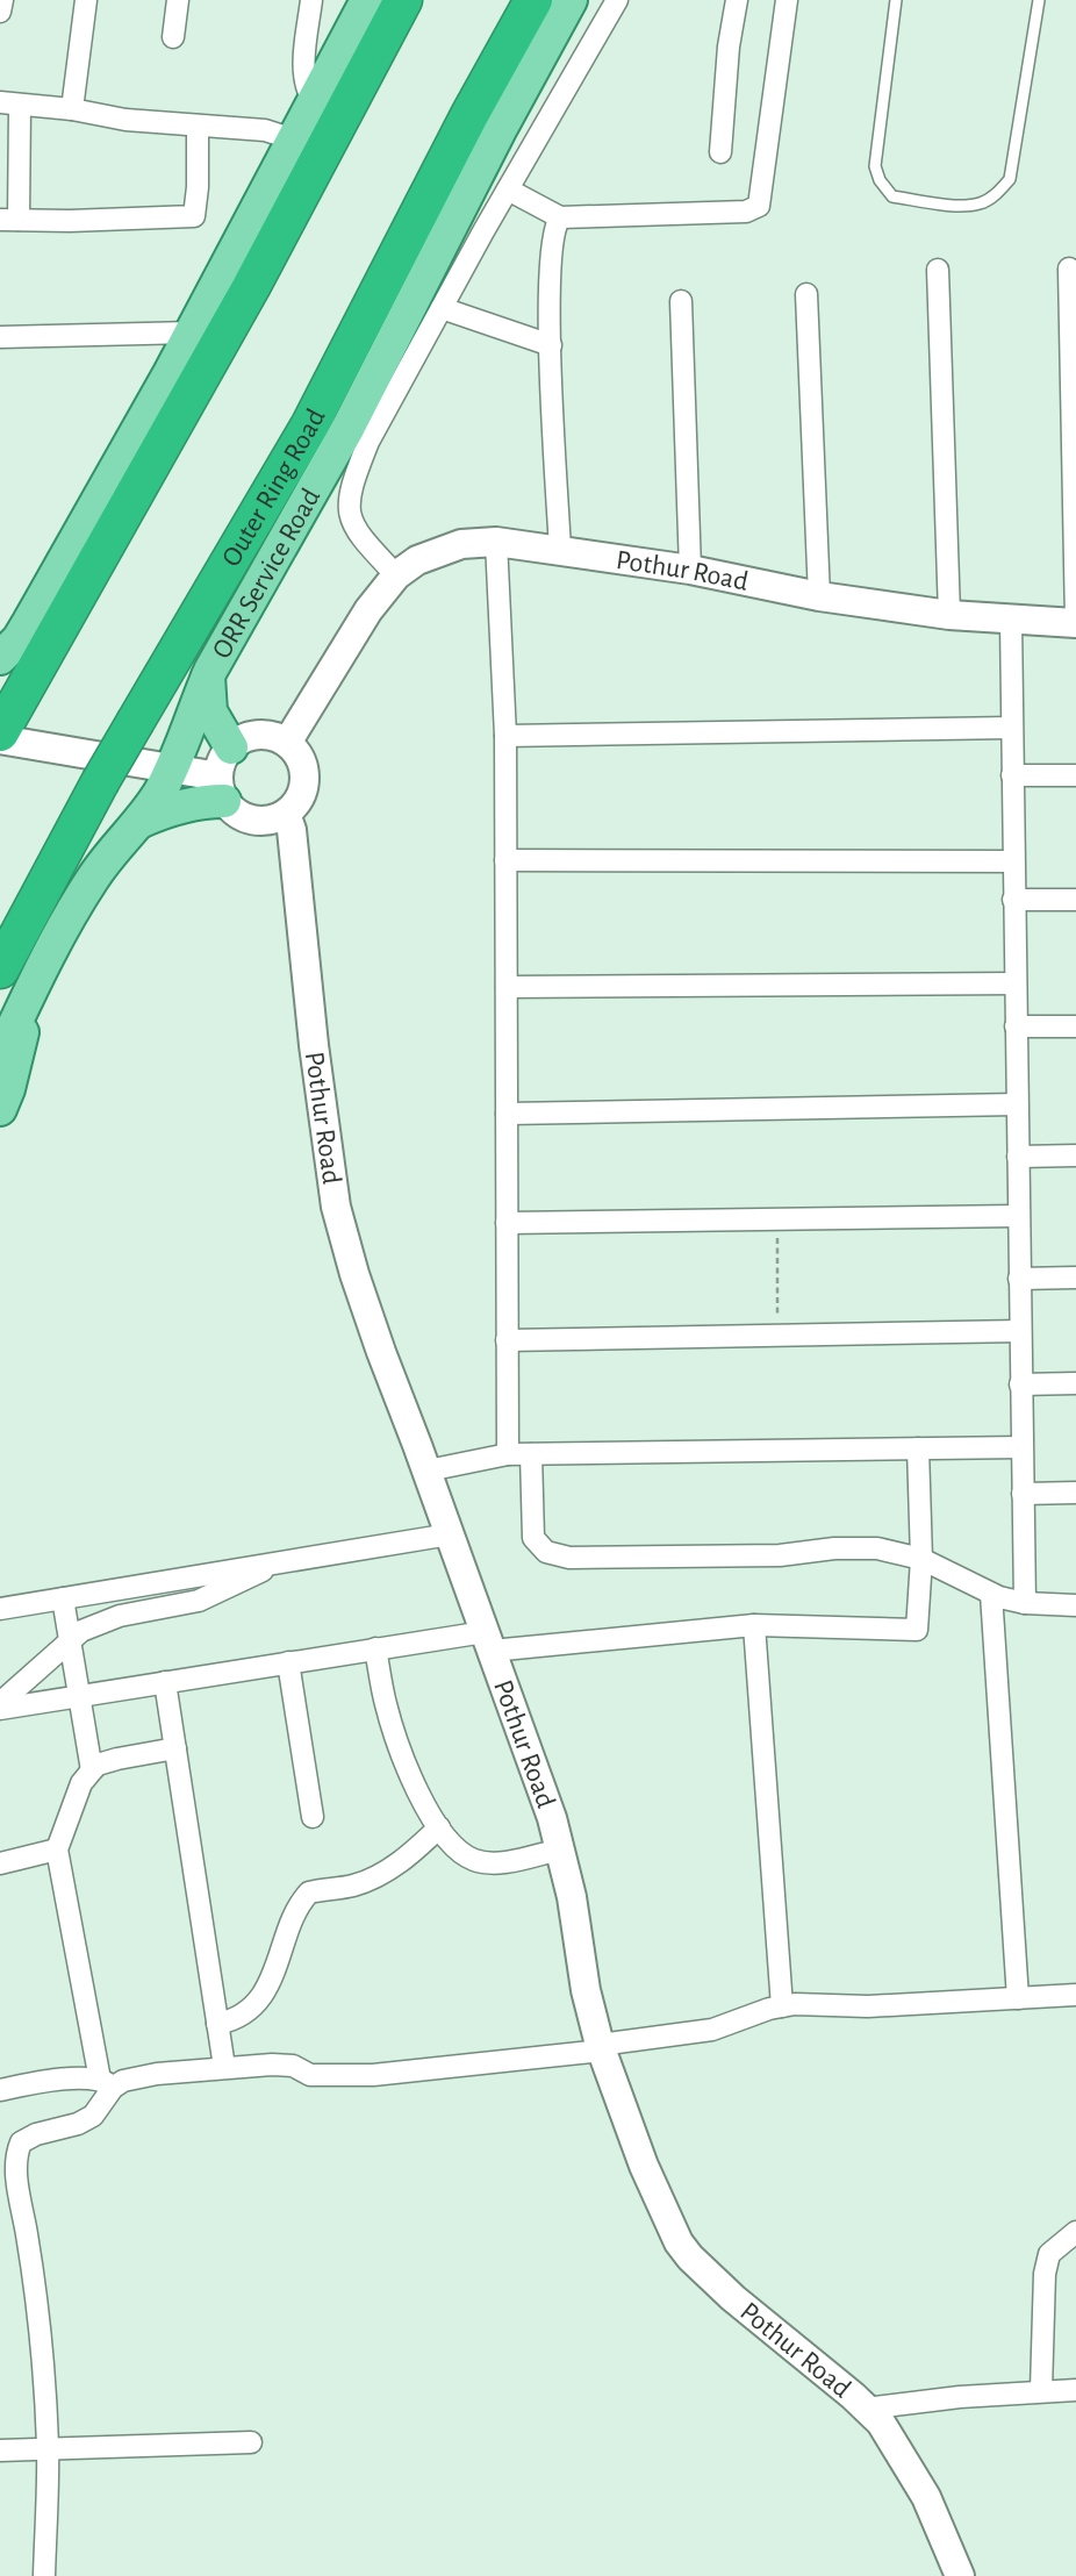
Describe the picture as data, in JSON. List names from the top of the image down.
{
  "streets": {
    "highway": ["Outer Ring Road"],
    "main road": ["ORR Service Road"],
    "street": ["Pothur Road"]
  }
}
